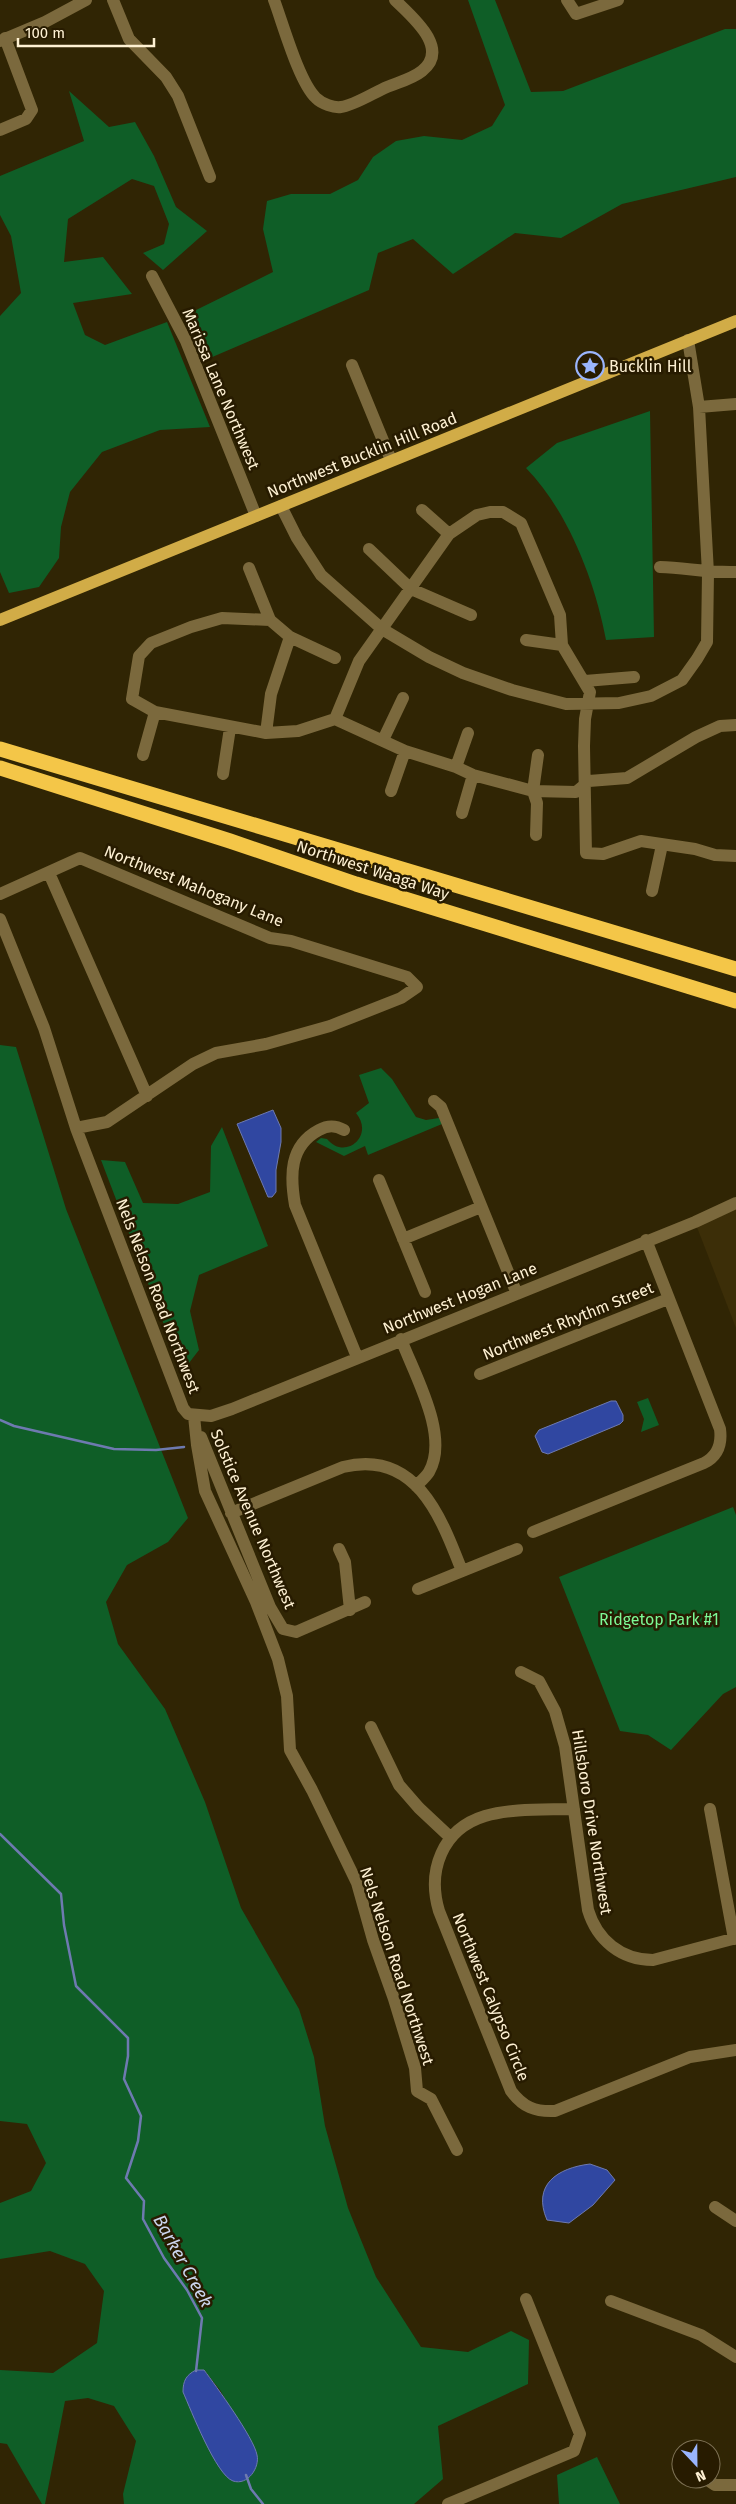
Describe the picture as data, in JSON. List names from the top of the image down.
{
  "streets": {
    "highway": ["Northwest Waaga Way"],
    "main road": ["Northwest Bucklin Hill Road"],
    "street": [
      "Marissa Lane Northwest",
      "Northwest Mahogany Lane",
      "Nels Nelson Road Northwest",
      "Northwest Hogan Lane",
      "Northwest Rhythm Street",
      "Solstice Avenue Northwest",
      "Hillsboro Drive Northwest",
      "Northwest Calypso Circle"
    ]
  },
  "crossings": [
    ["Marissa Lane Northwest", "Northwest Bucklin Hill Road"],
    ["Nels Nelson Road Northwest", "Northwest Hogan Lane"],
    ["Nels Nelson Road Northwest", "Solstice Avenue Northwest"],
    ["Northwest Hogan Lane", "Solstice Avenue Northwest"],
    ["Hillsboro Drive Northwest", "Northwest Calypso Circle"]
  ],
  "water": ["Barker Creek"],
  "parks": ["Ridgetop Park #1"],
  "places": {
    "place": ["Bucklin Hill"]
  },
  "scale_bar": "100 m",
  "north": "bottom"
}
